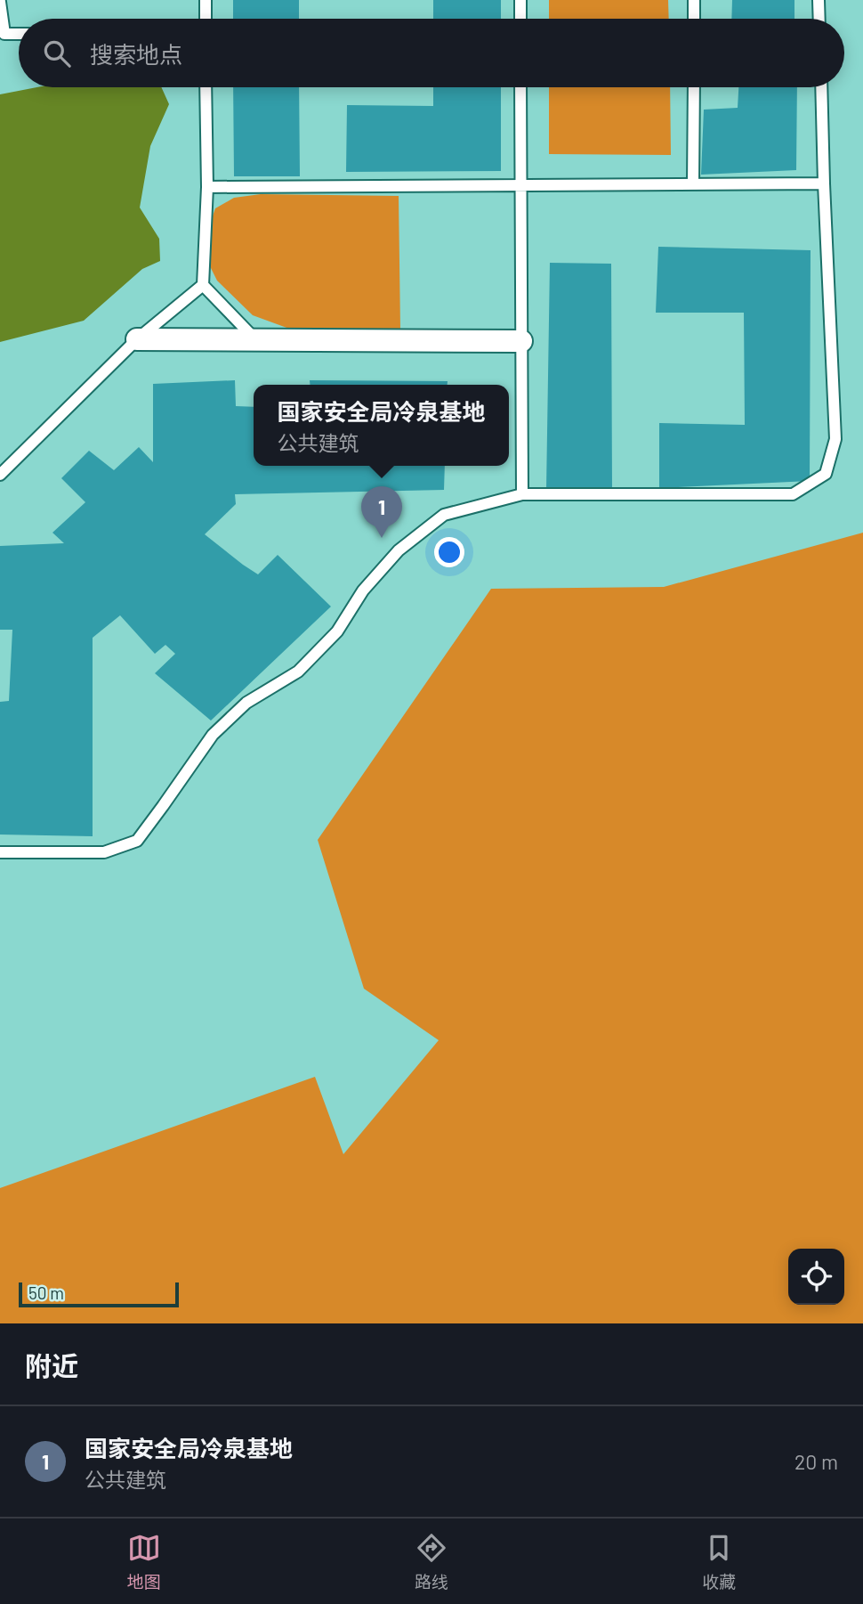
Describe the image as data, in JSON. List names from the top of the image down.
{
  "scale_bar": "50 m",
  "page": {
    "search": "搜索地点",
    "popup": ["国家安全局冷泉基地", "公共建筑"],
    "pins": "1",
    "scale": "50 m",
    "heading": "附近",
    "list": [
      {
        "mark": "1",
        "name": "国家安全局冷泉基地",
        "note": "公共建筑",
        "value": "20 m"
      }
    ],
    "nav": ["地图", "路线", "收藏"]
  }
}
